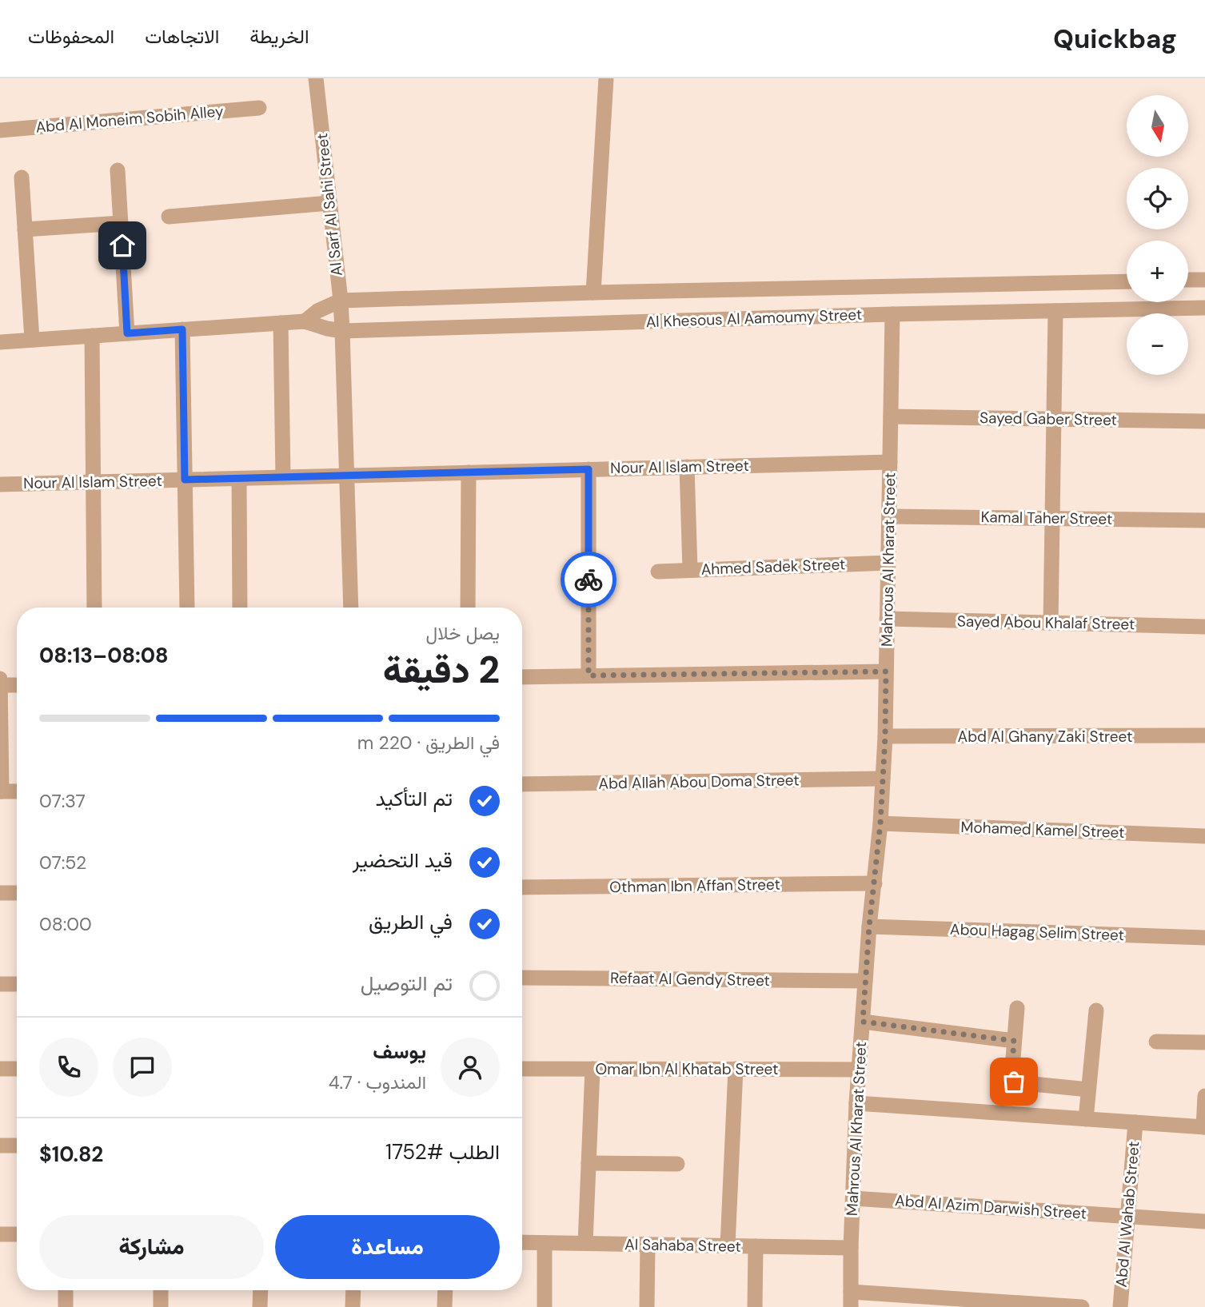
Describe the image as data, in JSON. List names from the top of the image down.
{
  "streets": {
    "street": [
      "Abd Al Moneim Sobih Alley",
      "Al Sarf Al Sahi Street",
      "Al Khesous Al Aamoumy Street",
      "Sayed Gaber Street",
      "Nour Al Islam Street",
      "Kamal Taher Street",
      "Mahrous Al Kharat Street",
      "Ahmed Sadek Street",
      "Sayed Abou Khalaf Street",
      "Abd Al Ghany Zaki Street",
      "Abd Allah Abou Doma Street",
      "Mohamed Kamel Street",
      "Othman Ibn Affan Street",
      "Abou Hagag Selim Street",
      "Refaat Al Gendy Street",
      "Omar Ibn Al Khatab Street",
      "Abd Al Azim Darwish Street",
      "Abd Al Wahab Street",
      "Al Sahaba Street"
    ]
  },
  "crossings": [
    ["Al Sarf Al Sahi Street", "Al Khesous Al Aamoumy Street"],
    ["Al Sarf Al Sahi Street", "Nour Al Islam Street"],
    ["Al Khesous Al Aamoumy Street", "Mahrous Al Kharat Street"],
    ["Sayed Gaber Street", "Mahrous Al Kharat Street"],
    ["Nour Al Islam Street", "Mahrous Al Kharat Street"],
    ["Kamal Taher Street", "Mahrous Al Kharat Street"],
    ["Mahrous Al Kharat Street", "Ahmed Sadek Street"],
    ["Mahrous Al Kharat Street", "Sayed Abou Khalaf Street"],
    ["Mahrous Al Kharat Street", "Abd Al Ghany Zaki Street"],
    ["Mahrous Al Kharat Street", "Abd Allah Abou Doma Street"],
    ["Mahrous Al Kharat Street", "Mohamed Kamel Street"],
    ["Mahrous Al Kharat Street", "Othman Ibn Affan Street"],
    ["Mahrous Al Kharat Street", "Abou Hagag Selim Street"],
    ["Mahrous Al Kharat Street", "Refaat Al Gendy Street"],
    ["Mahrous Al Kharat Street", "Omar Ibn Al Khatab Street"],
    ["Mahrous Al Kharat Street", "Abd Al Azim Darwish Street"],
    ["Mahrous Al Kharat Street", "Al Sahaba Street"],
    ["Abd Al Azim Darwish Street", "Abd Al Wahab Street"]
  ],
  "north": "bottom",
  "page": {
    "header": "Quickbag",
    "nav": ["الخريطة", "الاتجاهات", "المحفوظات"],
    "map_buttons": ["+", "−"],
    "heading": ["2 دقيقة", "يصل خلال", "08:08–08:13"],
    "panel": [
      "يوسف",
      "المندوب · 4.7",
      "الطلب #1752",
      "$10.82"
    ],
    "bar": "في الطريق · 220 m",
    "list": [
      ["تم التأكيد", "07:37"],
      ["قيد التحضير", "07:52"],
      ["في الطريق", "08:00"],
      "تم التوصيل"
    ],
    "buttons": ["مساعدة", "مشاركة"]
  }
}
